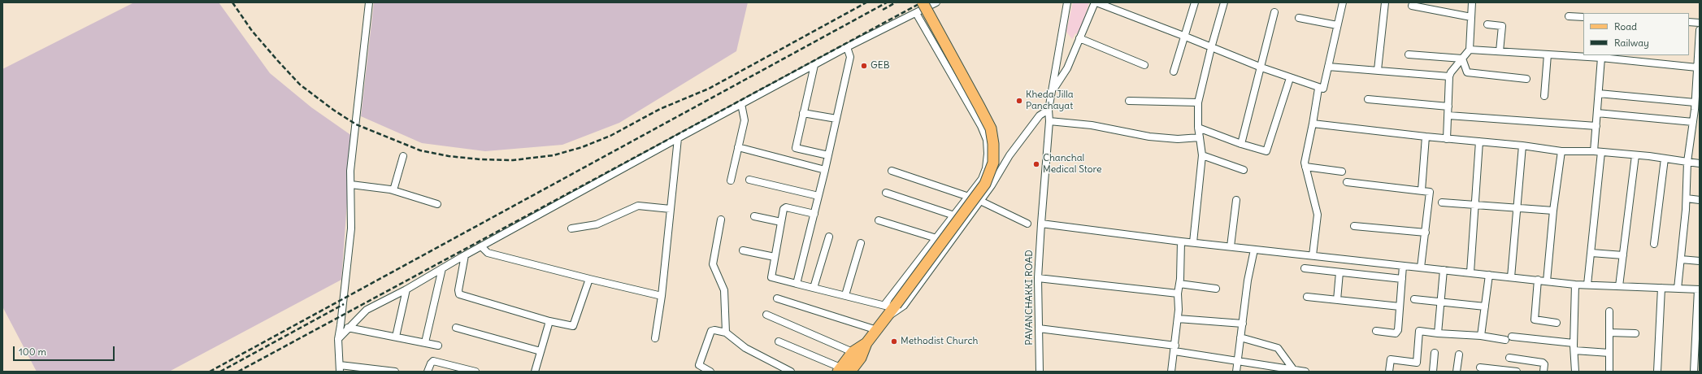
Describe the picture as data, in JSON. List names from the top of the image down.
{
  "streets": {
    "street": ["PAVANCHAKKI ROAD"]
  },
  "places": [
    "GEB",
    "Kheda Jilla Panchayat",
    "Chanchal Medical Store",
    "Methodist Church"
  ],
  "legend": ["Road", "Railway"],
  "scale_bar": "100 m"
}
